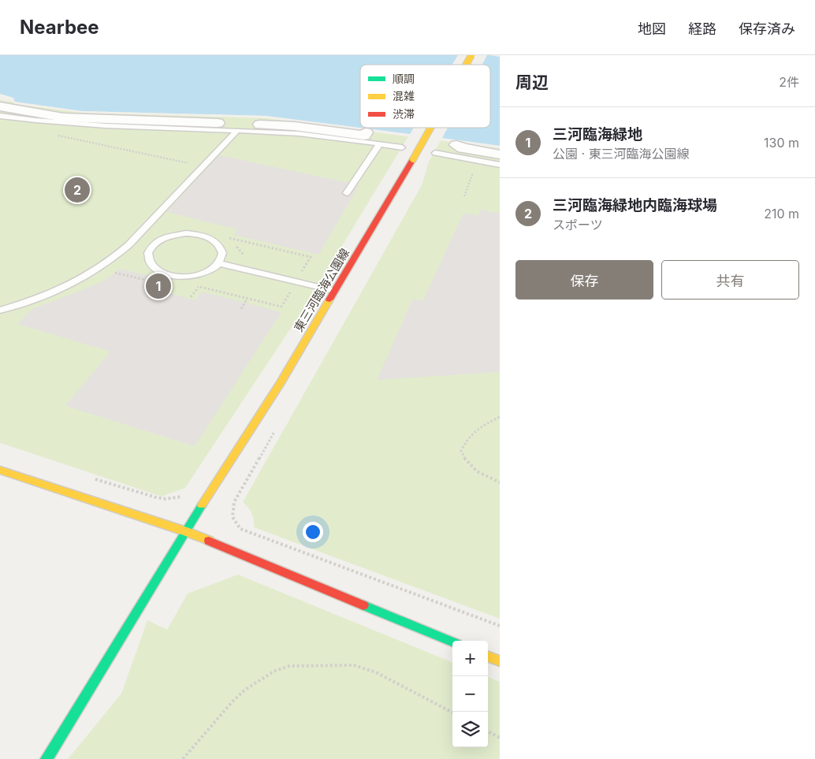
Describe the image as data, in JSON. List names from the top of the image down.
{
  "streets": {
    "main road": ["東三河臨海公園線"]
  },
  "legend": ["順調", "混雑", "渋滞"],
  "page": {
    "header": "Nearbee",
    "nav": ["地図", "経路", "保存済み"],
    "heading": ["周辺", "2件"],
    "list": [
      {
        "mark": "1",
        "name": "三河臨海緑地",
        "note": "公園 · 東三河臨海公園線",
        "value": "130 m"
      },
      {
        "mark": "2",
        "name": "三河臨海緑地内臨海球場",
        "note": "スポーツ",
        "value": "210 m"
      }
    ],
    "pins": ["2", "1"],
    "buttons": ["保存", "共有"],
    "map_buttons": ["+", "−"]
  }
}
